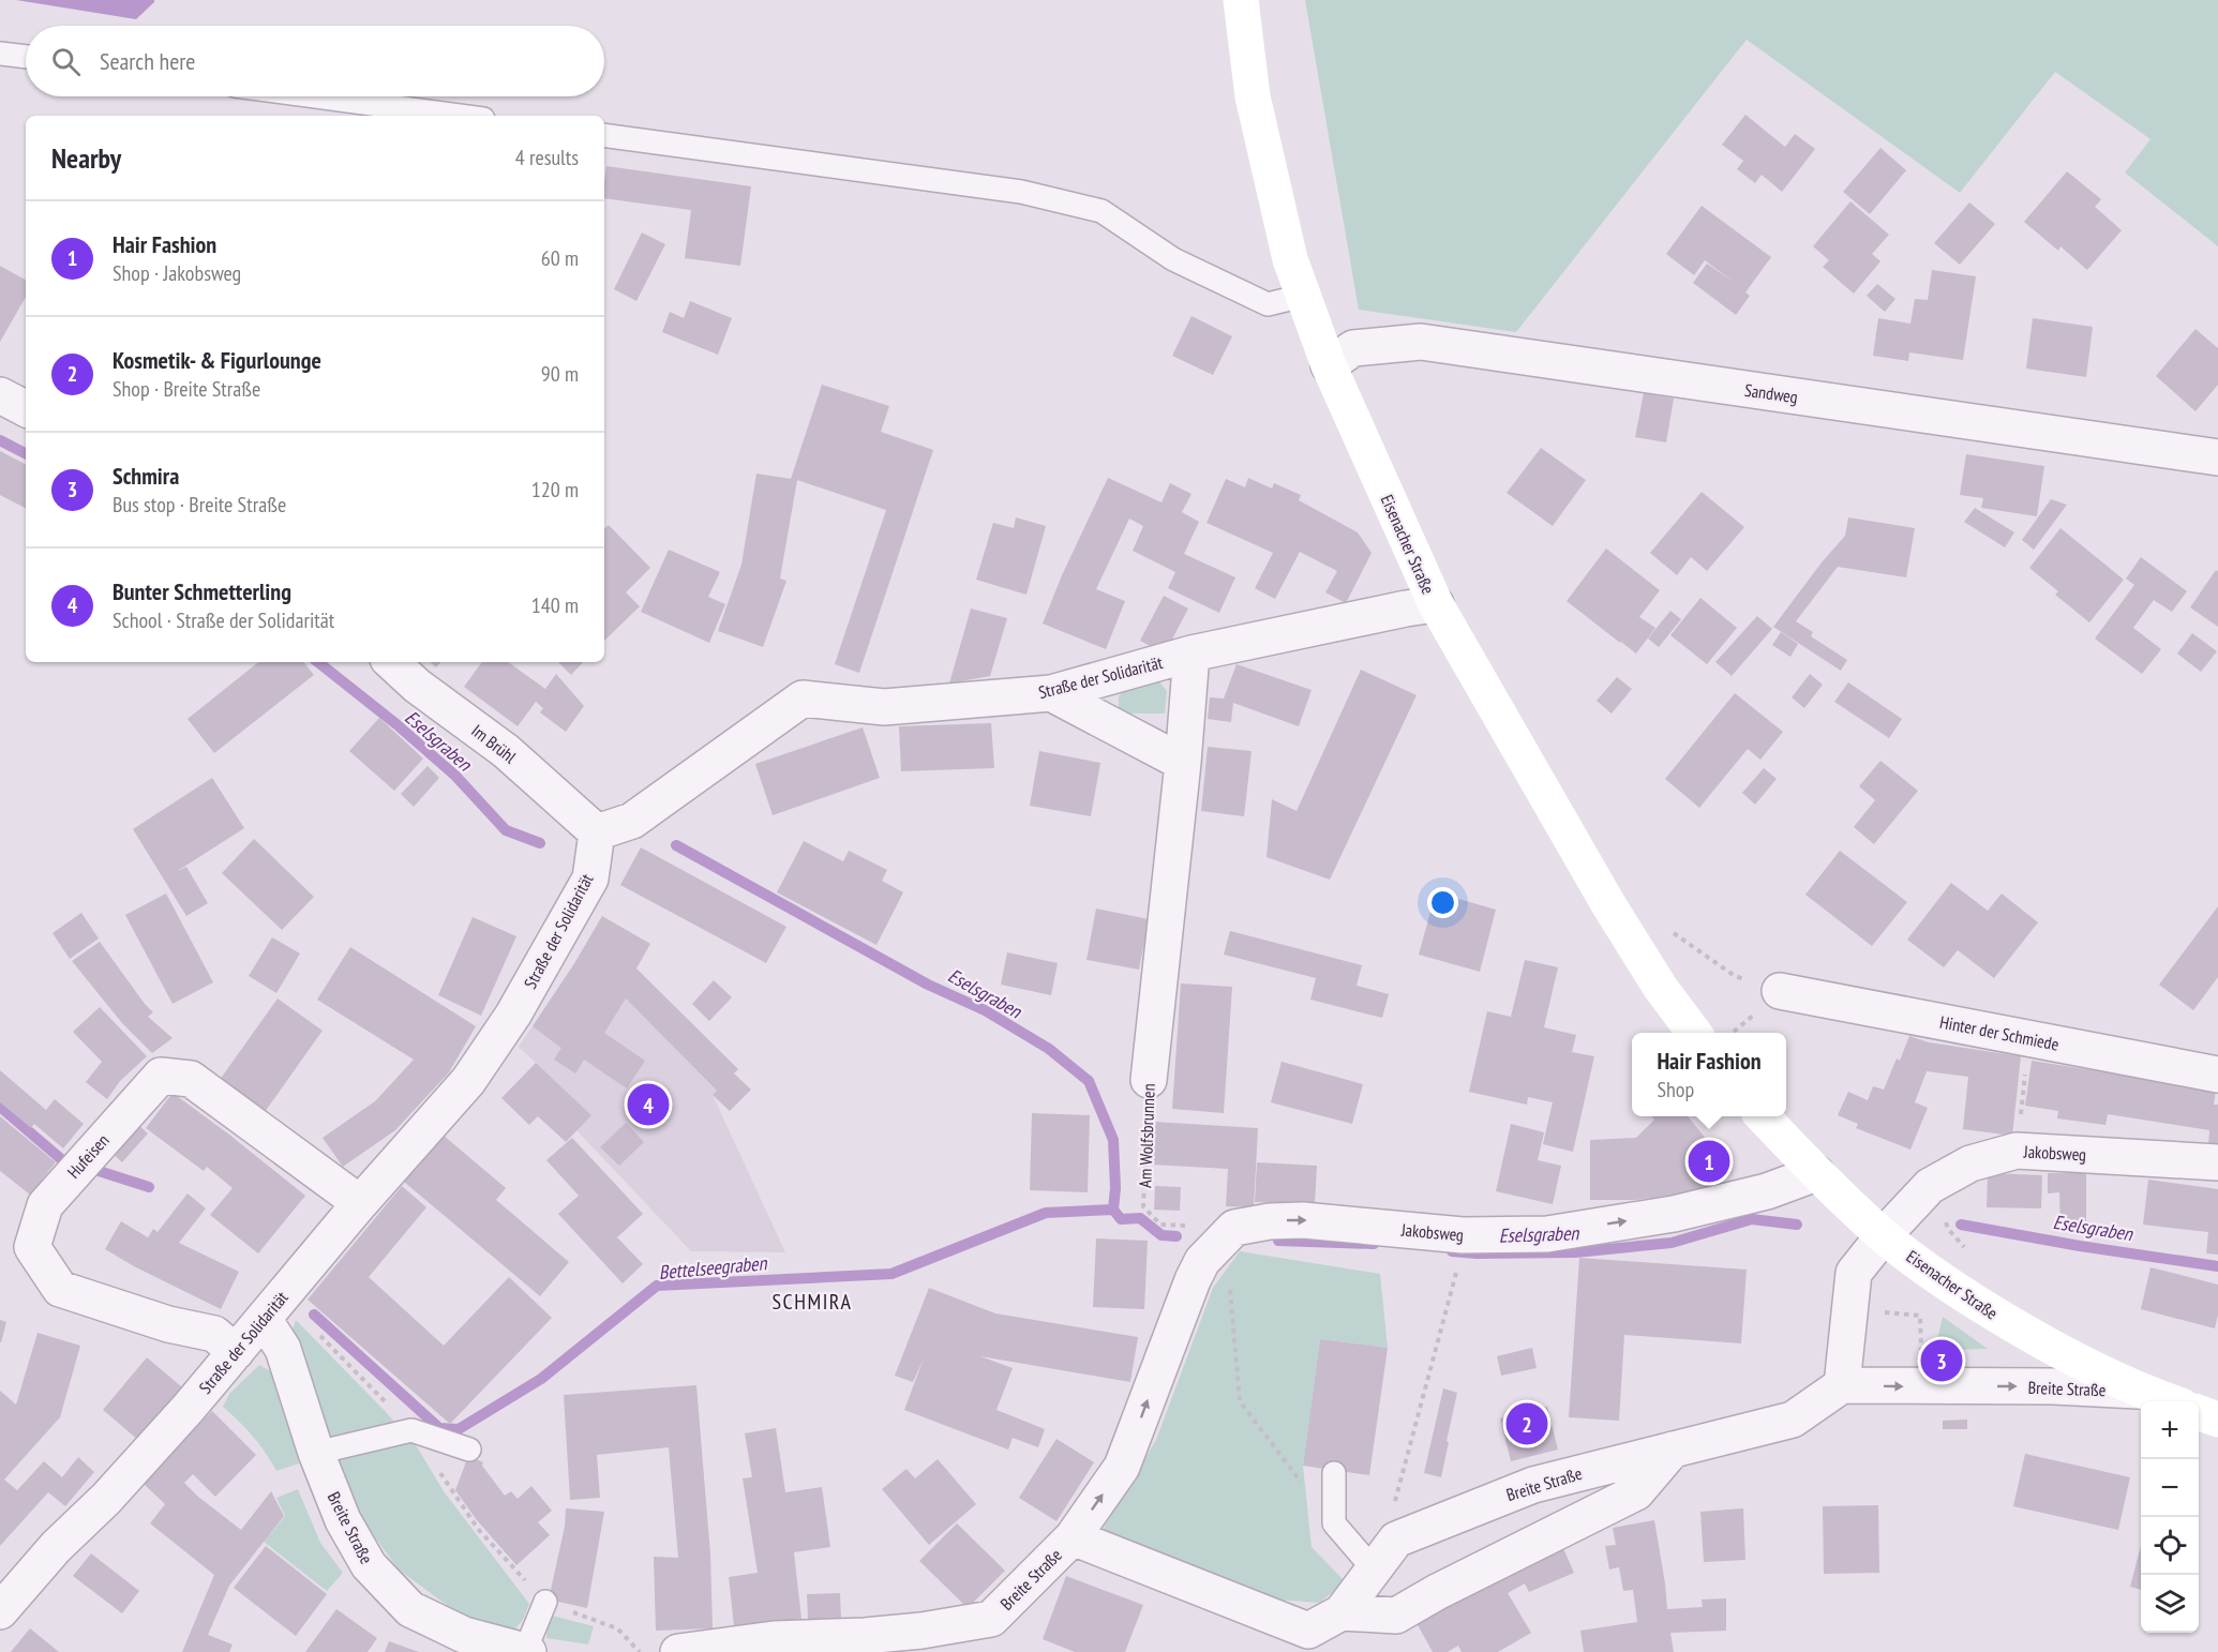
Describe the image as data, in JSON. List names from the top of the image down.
{
  "streets": {
    "main road": ["Eisenacher Straße"],
    "street": [
      "Sandweg",
      "Straße der Solidarität",
      "Im Brühl",
      "Hinter der Schmiede",
      "Am Wolfsbrunnen",
      "Jakobsweg",
      "Hufeisen",
      "Breite Straße"
    ]
  },
  "crossings": [
    ["Sandweg", "Eisenacher Straße"],
    ["Eisenacher Straße", "Straße der Solidarität"],
    ["Eisenacher Straße", "Jakobsweg"],
    ["Eisenacher Straße", "Breite Straße"],
    ["Straße der Solidarität", "Im Brühl"],
    ["Straße der Solidarität", "Am Wolfsbrunnen"],
    ["Straße der Solidarität", "Hufeisen"],
    ["Straße der Solidarität", "Breite Straße"],
    ["Am Wolfsbrunnen", "Jakobsweg"]
  ],
  "districts": ["SCHMIRA"],
  "water": ["Eselsgraben", "Bettelseegraben"],
  "page": {
    "search": "Search here",
    "heading": ["Nearby", "4 results"],
    "list": [
      {
        "mark": "1",
        "name": "Hair Fashion",
        "note": "Shop · Jakobsweg",
        "value": "60 m"
      },
      {
        "mark": "2",
        "name": "Kosmetik- & Figurlounge",
        "note": "Shop · Breite Straße",
        "value": "90 m"
      },
      {
        "mark": "3",
        "name": "Schmira",
        "note": "Bus stop · Breite Straße",
        "value": "120 m"
      },
      {
        "mark": "4",
        "name": "Bunter Schmetterling",
        "note": "School · Straße der Solidarität",
        "value": "140 m"
      }
    ],
    "popup": ["Hair Fashion", "Shop"],
    "pins": [
      "4",
      "1",
      "3",
      "2"
    ],
    "map_buttons": ["+", "−"]
  }
}
